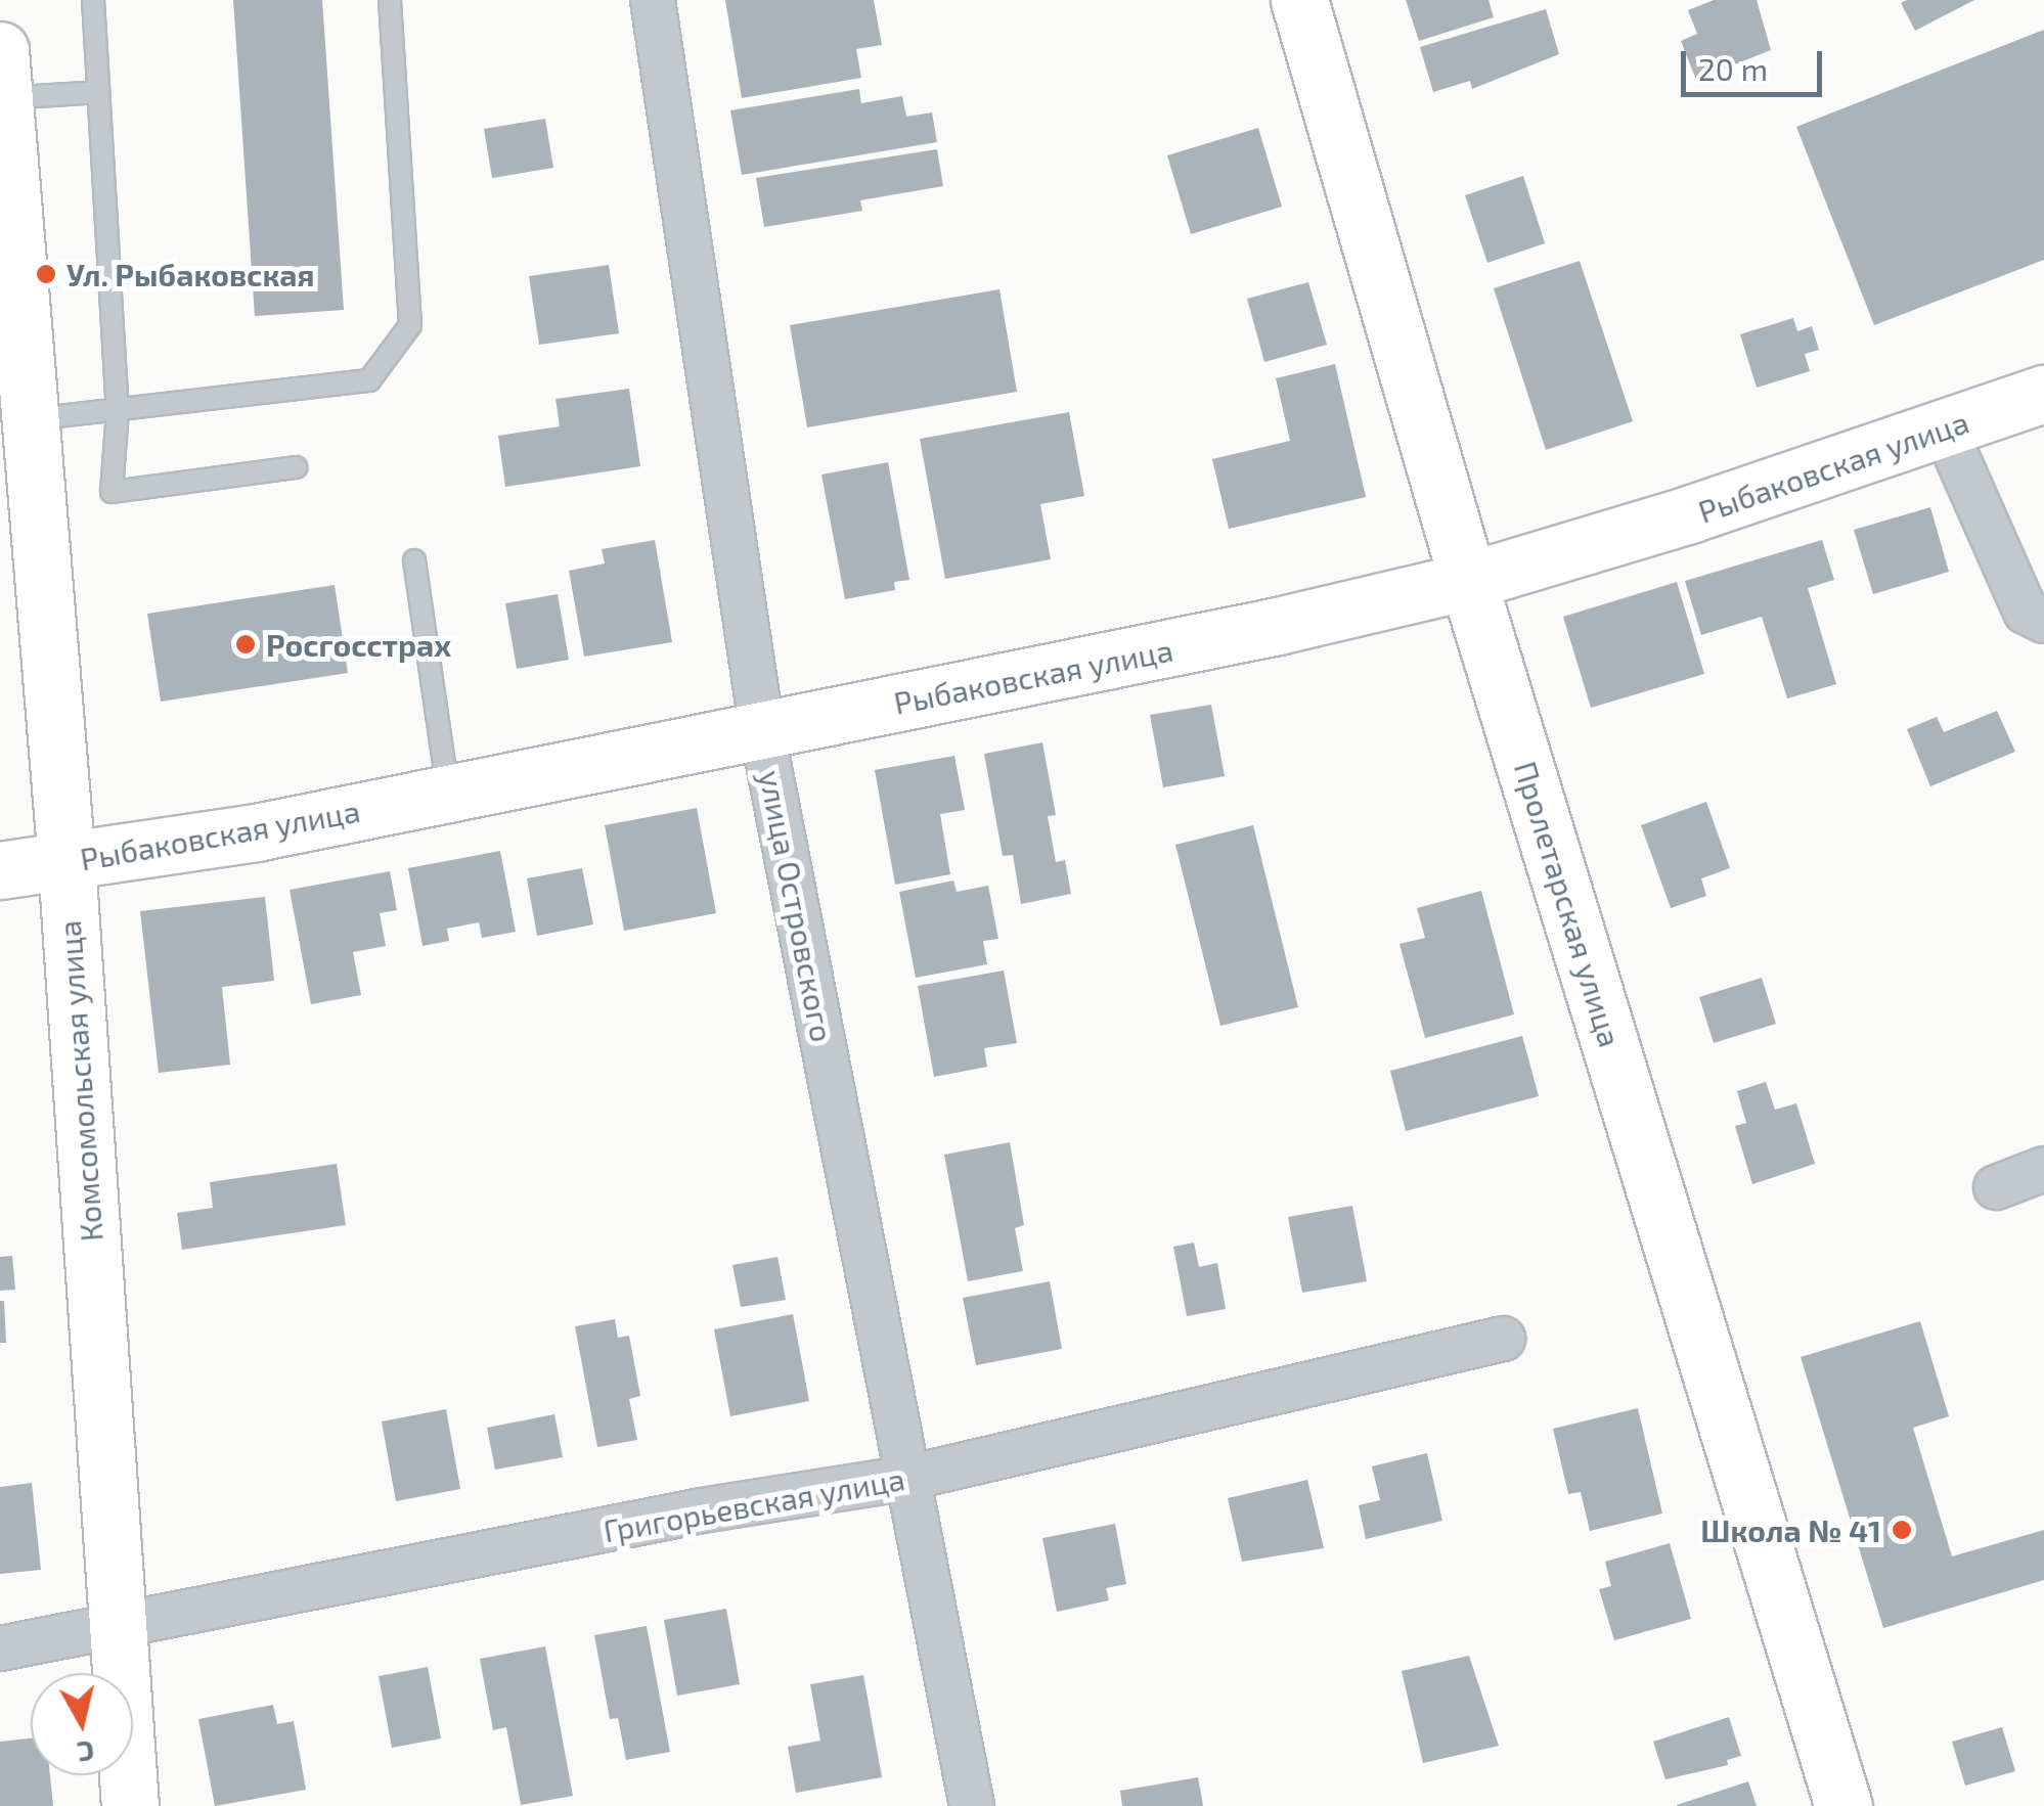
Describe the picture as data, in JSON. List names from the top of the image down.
{
  "streets": {
    "main road": ["Рыбаковская улица", "Пролетарская улица", "Комсомольская улица"],
    "street": ["улица Островского", "Григорьевская улица"]
  },
  "crossings": [
    ["Рыбаковская улица", "Пролетарская улица"],
    ["Рыбаковская улица", "улица Островского"],
    ["Рыбаковская улица", "Комсомольская улица"],
    ["улица Островского", "Григорьевская улица"],
    ["Комсомольская улица", "Григорьевская улица"]
  ],
  "places": ["Ул. Рыбаковская", "Росгосстрах", "Школа № 41"],
  "scale_bar": "20 m",
  "north": "bottom"
}
